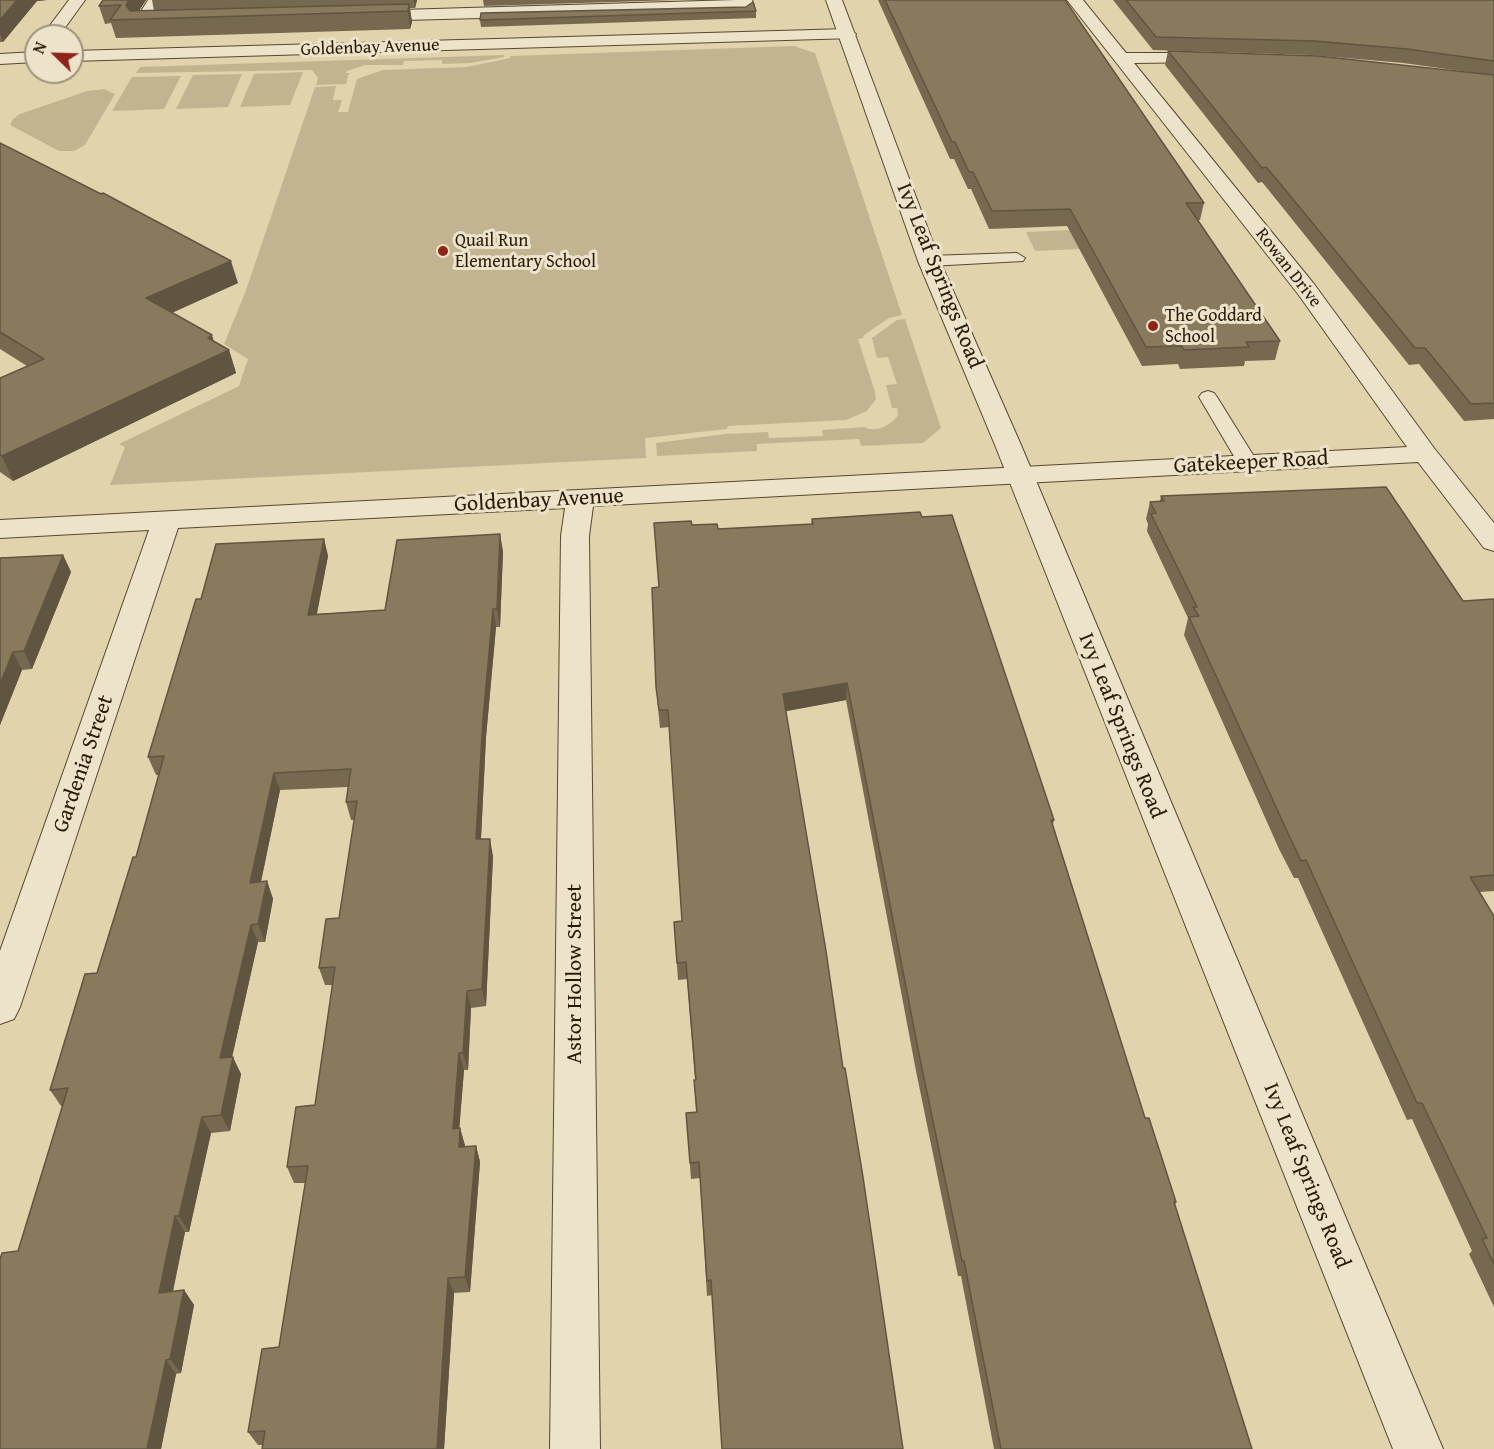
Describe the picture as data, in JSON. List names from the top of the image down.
{
  "streets": {
    "street": [
      "Goldenbay Avenue",
      "Rowan Drive",
      "Ivy Leaf Springs Road",
      "Gatekeeper Road",
      "Gardenia Street",
      "Astor Hollow Street"
    ]
  },
  "crossings": [
    ["Goldenbay Avenue", "Ivy Leaf Springs Road"],
    ["Goldenbay Avenue", "Gatekeeper Road"],
    ["Goldenbay Avenue", "Gardenia Street"],
    ["Goldenbay Avenue", "Astor Hollow Street"],
    ["Rowan Drive", "Gatekeeper Road"]
  ],
  "places": ["Quail Run Elementary School", "The Goddard School"],
  "north": "top left"
}
